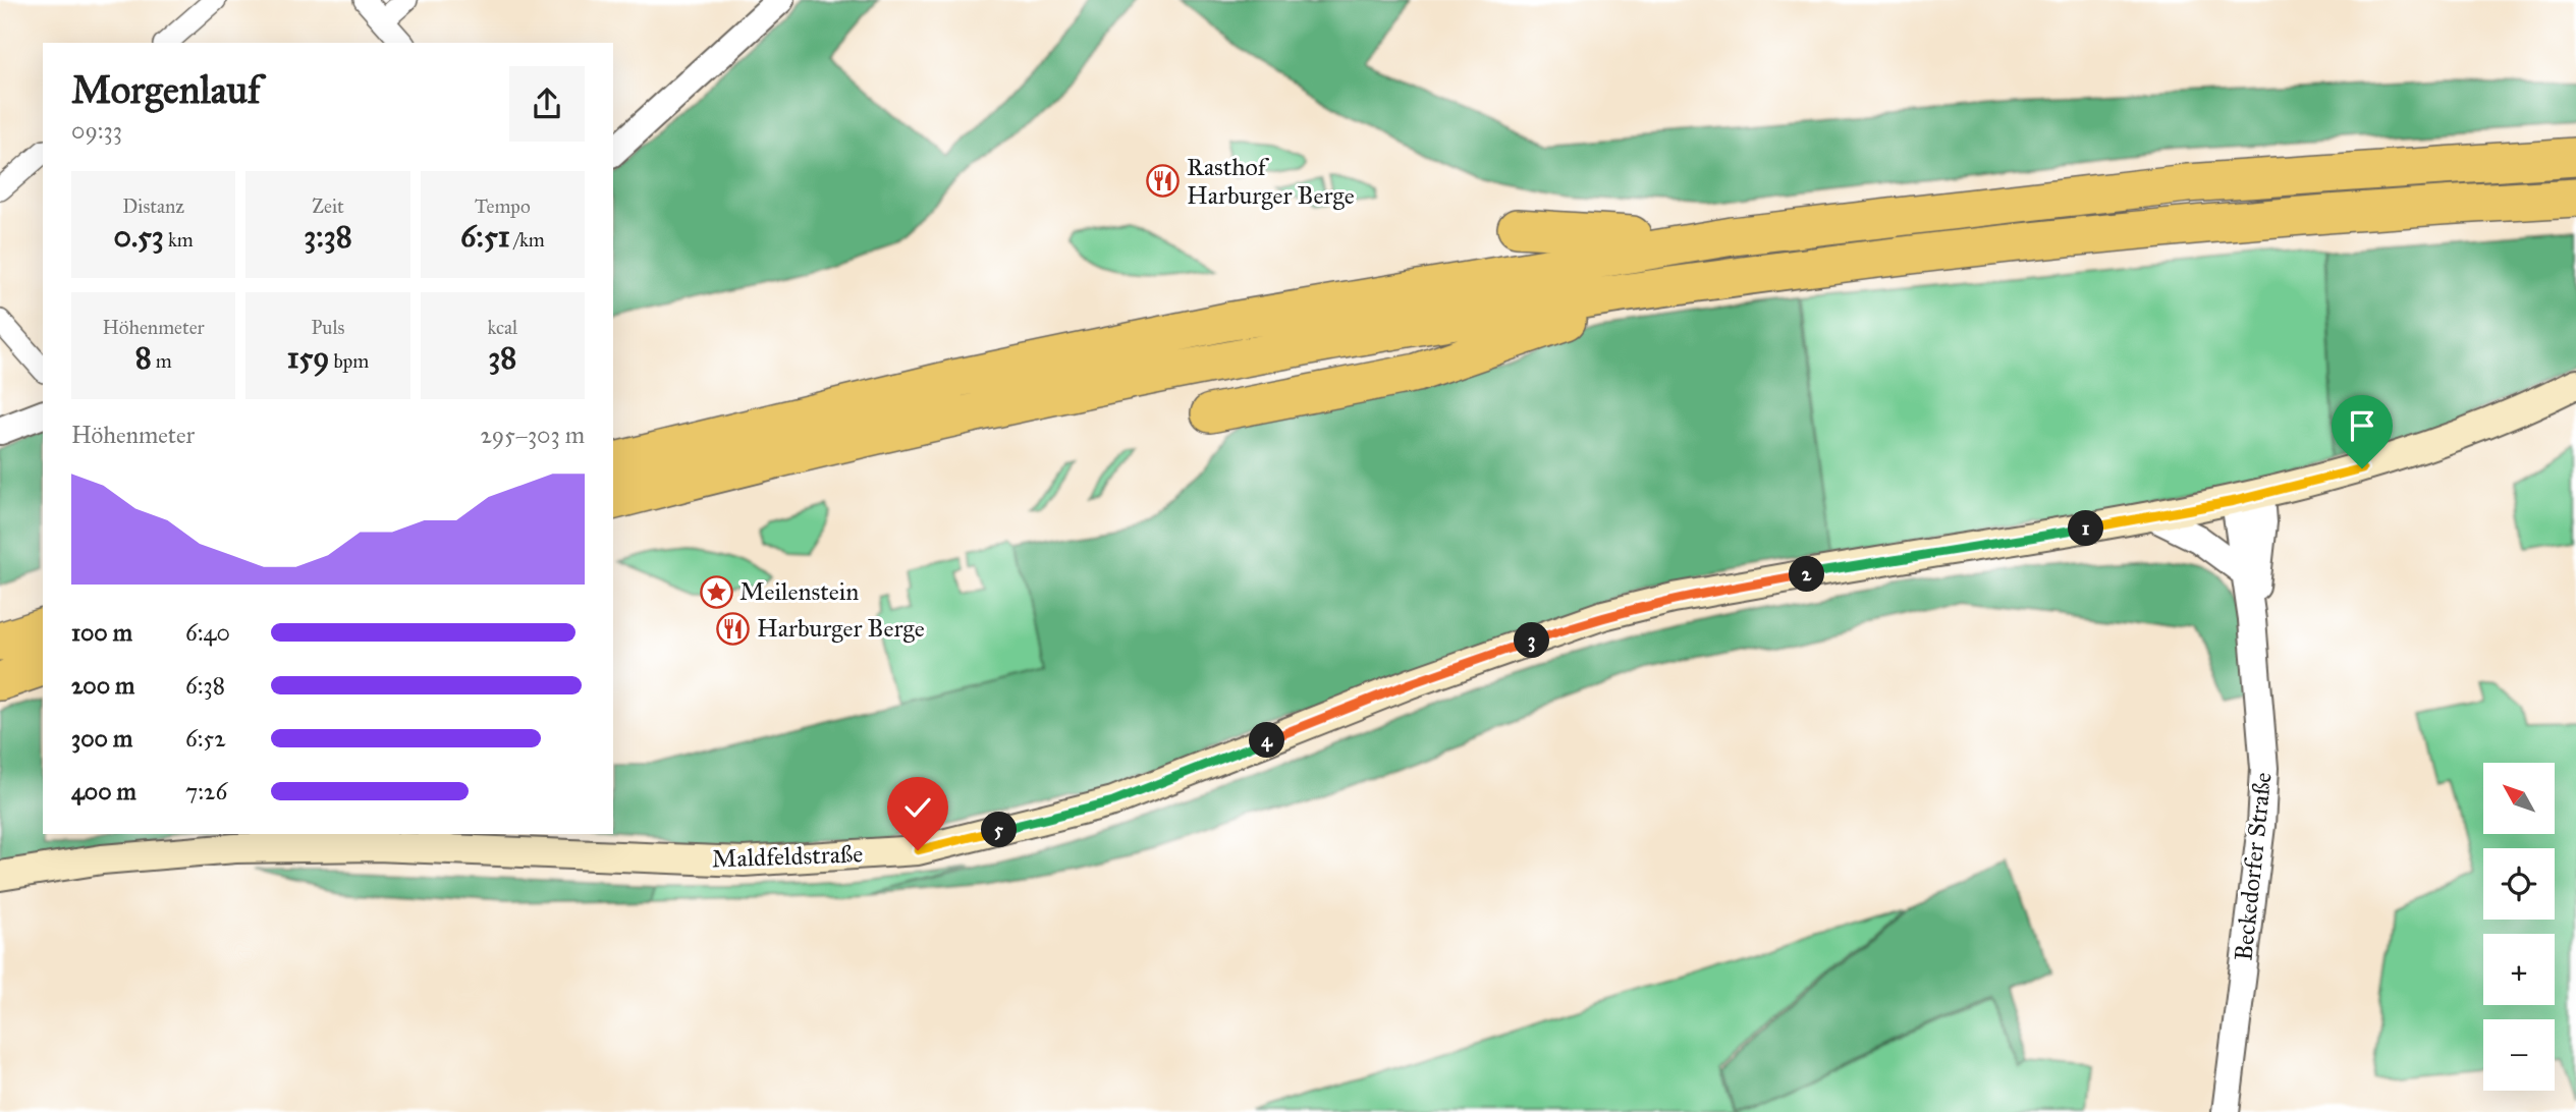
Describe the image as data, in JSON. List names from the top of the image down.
{
  "streets": {
    "main road": ["Maldfeldstraße"],
    "street": ["Beckedorfer Straße"]
  },
  "crossings": [
    ["Maldfeldstraße", "Beckedorfer Straße"]
  ],
  "places": {
    "restaurant": ["Rasthof Harburger Berge", "Harburger Berge"],
    "place": ["Meilenstein"]
  },
  "north": "top left",
  "page": {
    "heading": ["Morgenlauf", "09:33"],
    "stats": [
      ["Distanz", "0.53 km"],
      ["Zeit", "3:38"],
      ["Tempo", "6:51 /km"],
      ["Höhenmeter", "8 m"],
      ["Puls", "159 bpm"],
      ["kcal", "38"]
    ],
    "chart": ["Höhenmeter", "295–303 m"],
    "pins": [
      "1",
      "2",
      "3",
      "4",
      "5"
    ],
    "list": [
      {
        "name": "100 m",
        "note": "6:40"
      },
      {
        "name": "200 m",
        "note": "6:38"
      },
      {
        "name": "300 m",
        "note": "6:52"
      },
      {
        "name": "400 m",
        "note": "7:26"
      }
    ],
    "map_buttons": ["+", "−"]
  }
}
